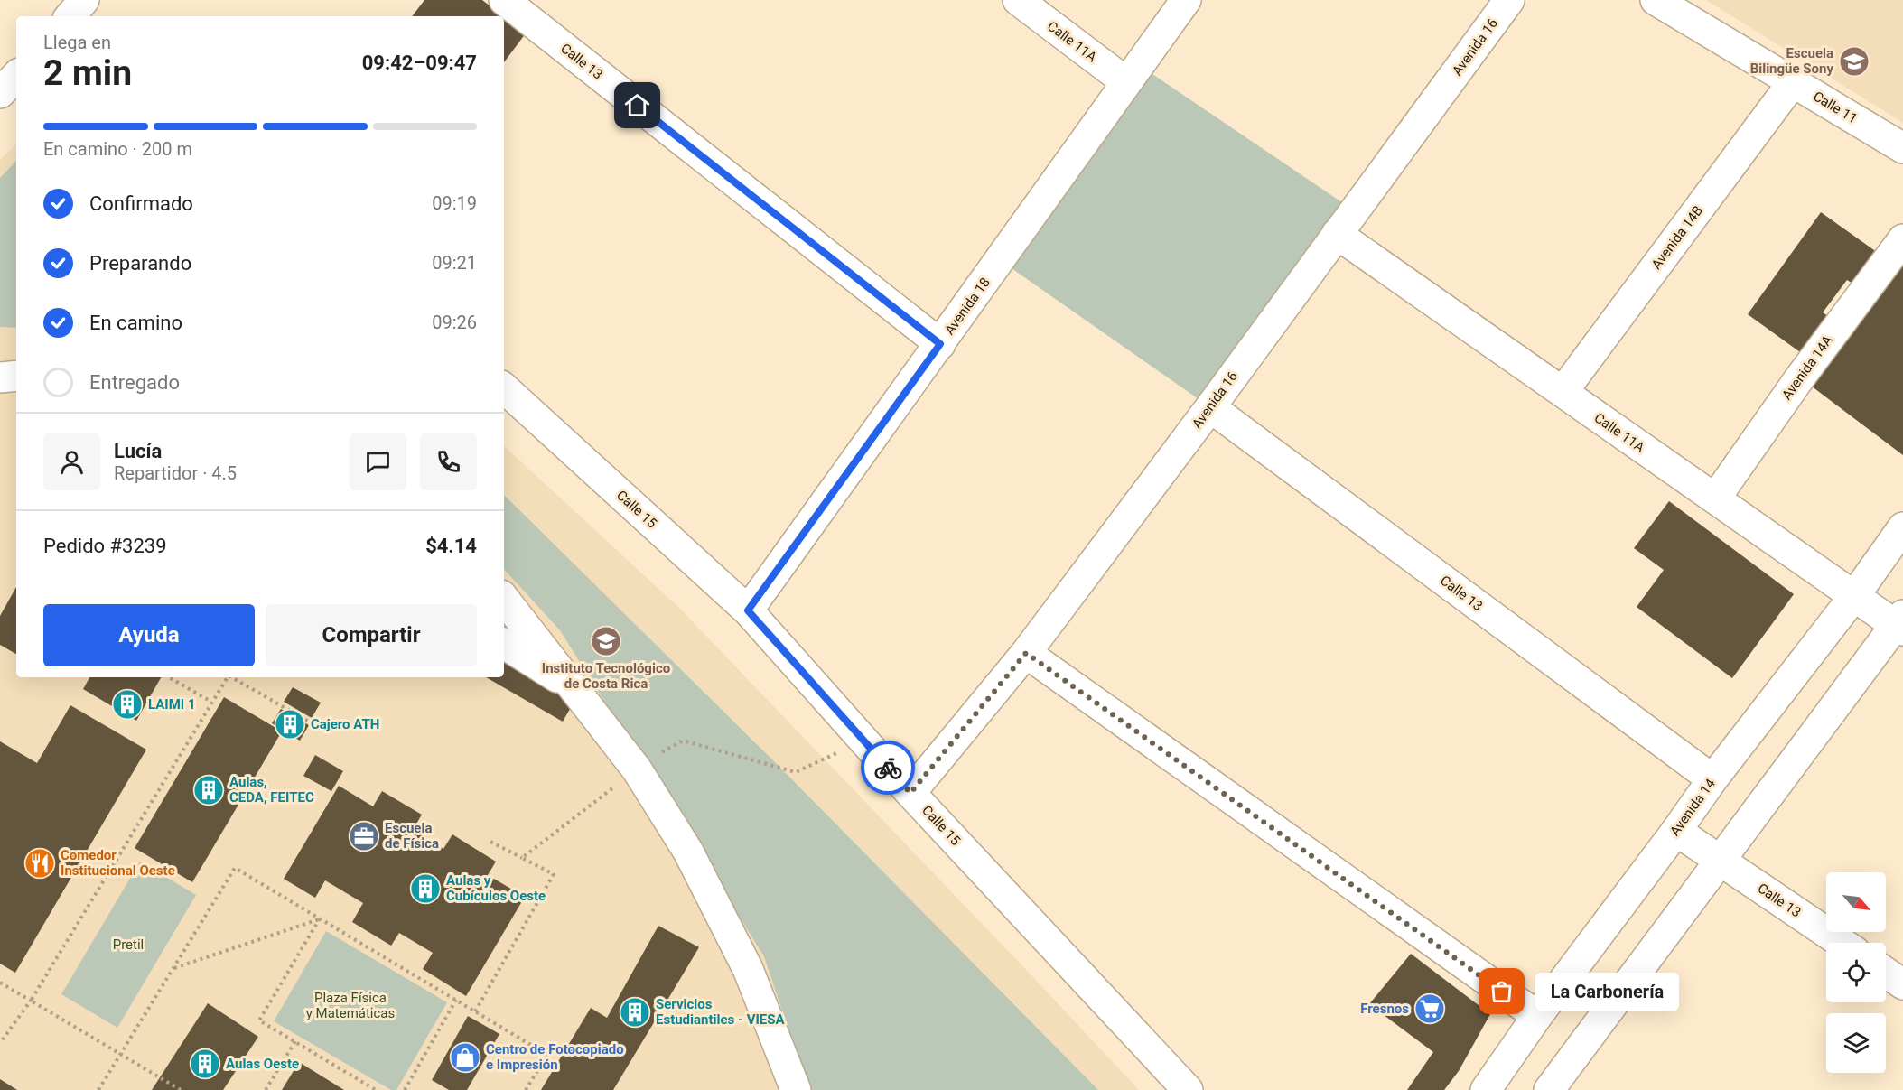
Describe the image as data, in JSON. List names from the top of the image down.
{
  "streets": {
    "street": [
      "Calle 11A",
      "Avenida 16",
      "Calle 13",
      "Calle 11",
      "Avenida 14B",
      "Avenida 18",
      "Avenida 14A",
      "Calle 15",
      "Avenida 14"
    ]
  },
  "crossings": [
    ["Calle 11A", "Avenida 16"],
    ["Calle 11A", "Avenida 14B"],
    ["Calle 11A", "Avenida 18"],
    ["Calle 11A", "Avenida 14A"],
    ["Calle 11A", "Avenida 14"],
    ["Avenida 16", "Calle 13"],
    ["Avenida 16", "Calle 15"],
    ["Calle 13", "Avenida 18"],
    ["Calle 13", "Avenida 14"],
    ["Calle 11", "Avenida 14B"],
    ["Avenida 18", "Calle 15"]
  ],
  "parks": ["Pretil", "Plaza Física y Matemáticas"],
  "places": {
    "school or university": ["Escuela Bilingüe Sony", "Instituto Tecnológico de Costa Rica"],
    "building": [
      "LAIMI 1",
      "Cajero ATH",
      "Aulas, CEDA, FEITEC",
      "Aulas y Cubículos Oeste",
      "Servicios Estudiantiles - VIESA",
      "Aulas Oeste"
    ],
    "office": ["Escuela de Física"],
    "restaurant": ["Comedor Institucional Oeste"],
    "other": ["La Carbonería"],
    "supermarket": ["Fresnos"],
    "shop": ["Centro de Fotocopiado e Impresión"]
  },
  "north": "bottom right",
  "page": {
    "heading": ["2 min", "Llega en", "09:42–09:47"],
    "panel": [
      "Lucía",
      "Repartidor · 4.5",
      "Pedido #3239",
      "$4.14"
    ],
    "bar": "En camino · 200 m",
    "list": [
      ["Confirmado", "09:19"],
      ["Preparando", "09:21"],
      ["En camino", "09:26"],
      "Entregado"
    ],
    "buttons": ["Ayuda", "Compartir"],
    "bubble": "La Carbonería"
  }
}
